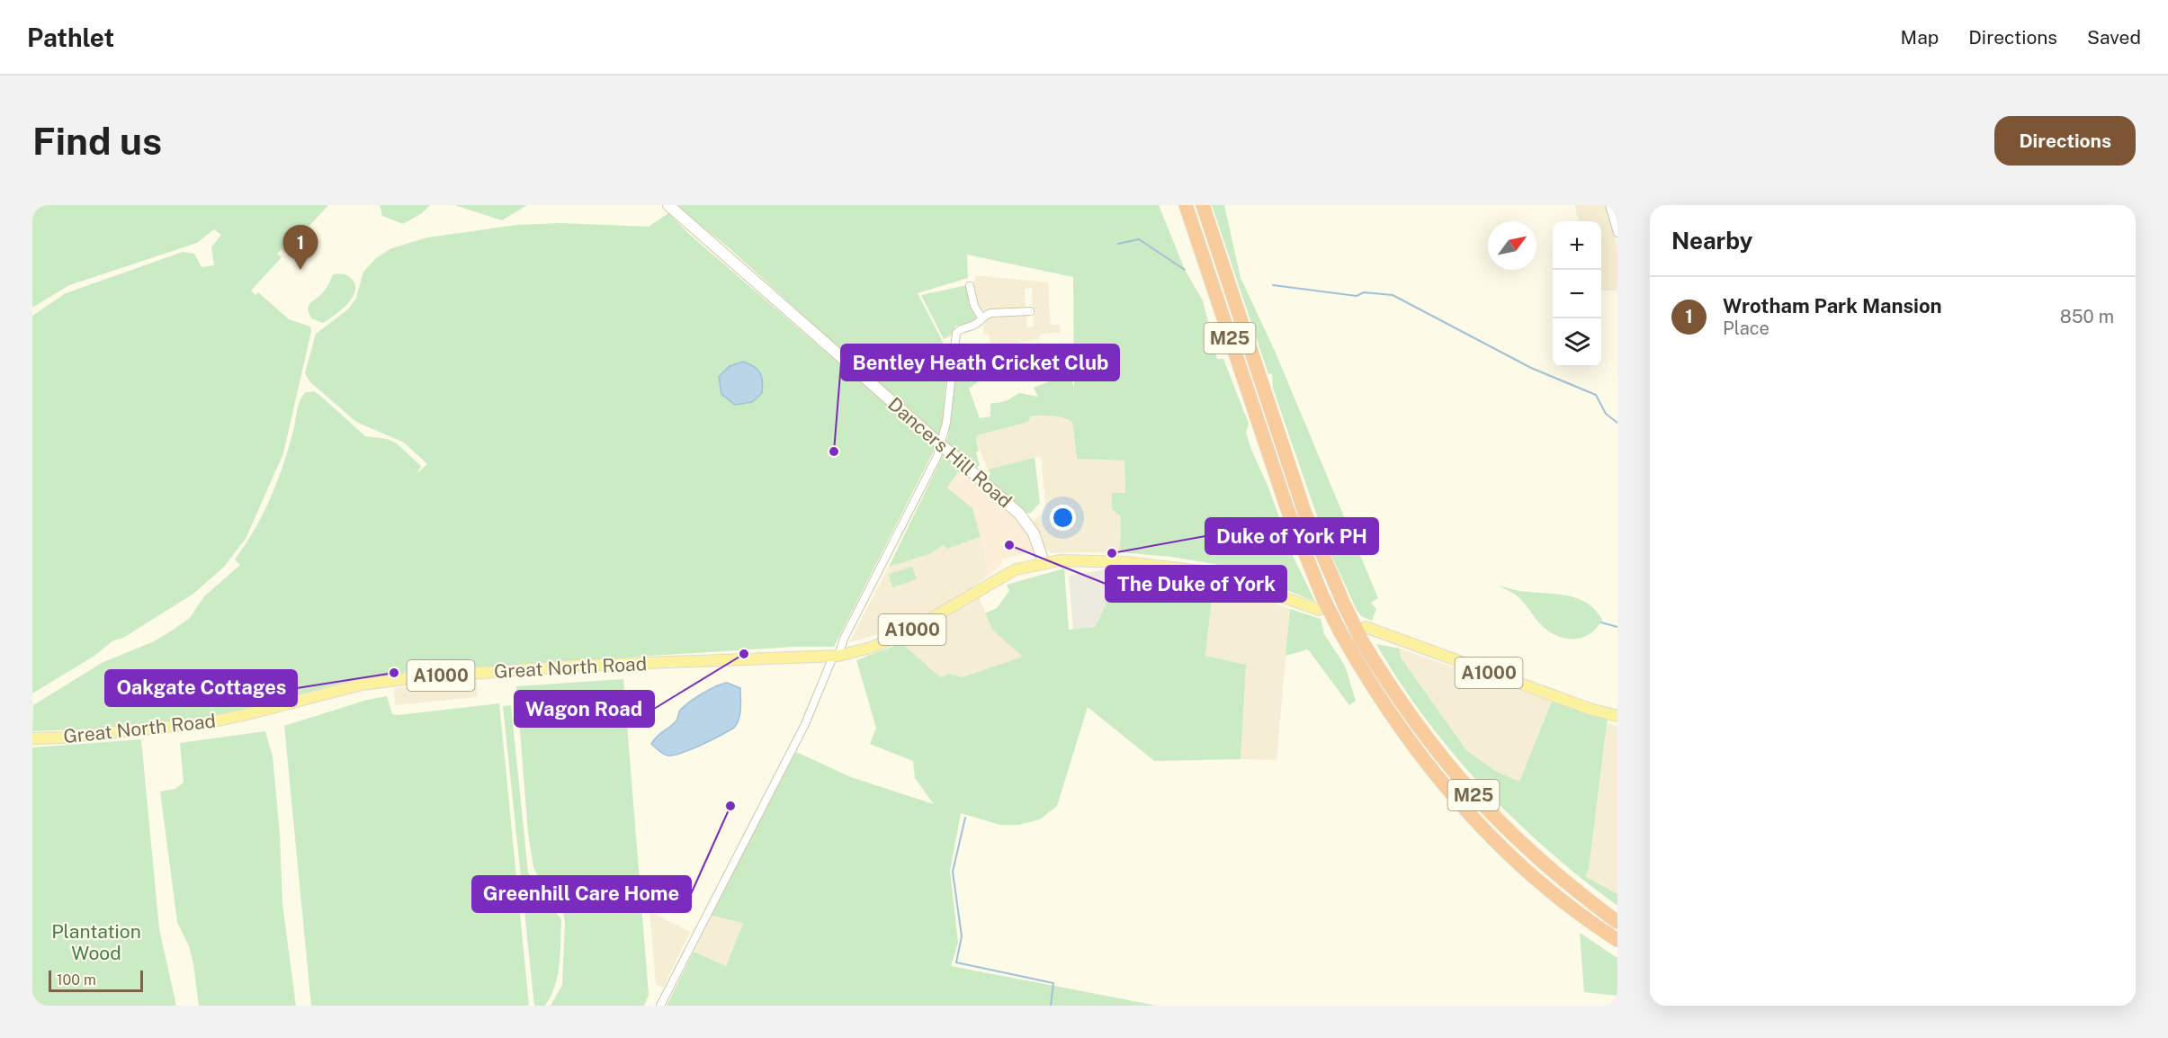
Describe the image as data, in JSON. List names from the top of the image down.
{
  "streets": {
    "highway": ["M25"],
    "main road": ["A1000", "Great North Road"],
    "street": ["Dancers Hill Road"]
  },
  "crossings": [
    ["M25", "A1000"],
    ["Dancers Hill Road", "A1000"],
    ["Dancers Hill Road", "Great North Road"],
    ["A1000", "Great North Road"]
  ],
  "parks": ["Plantation Wood"],
  "places": [
    "Bentley Heath Cricket Club",
    "The Duke of York",
    "Duke of York PH",
    "Wagon Road",
    "Oakgate Cottages",
    "Greenhill Care Home"
  ],
  "scale_bar": "100 m",
  "north": "top right",
  "page": {
    "header": "Pathlet",
    "nav": ["Map", "Directions", "Saved"],
    "buttons": "Directions",
    "title": "Find us",
    "heading": "Nearby",
    "map_buttons": ["+", "−"],
    "pins": "1",
    "list": [
      {
        "mark": "1",
        "name": "Wrotham Park Mansion",
        "note": "Place",
        "value": "850 m"
      }
    ],
    "scale": "100 m"
  }
}
